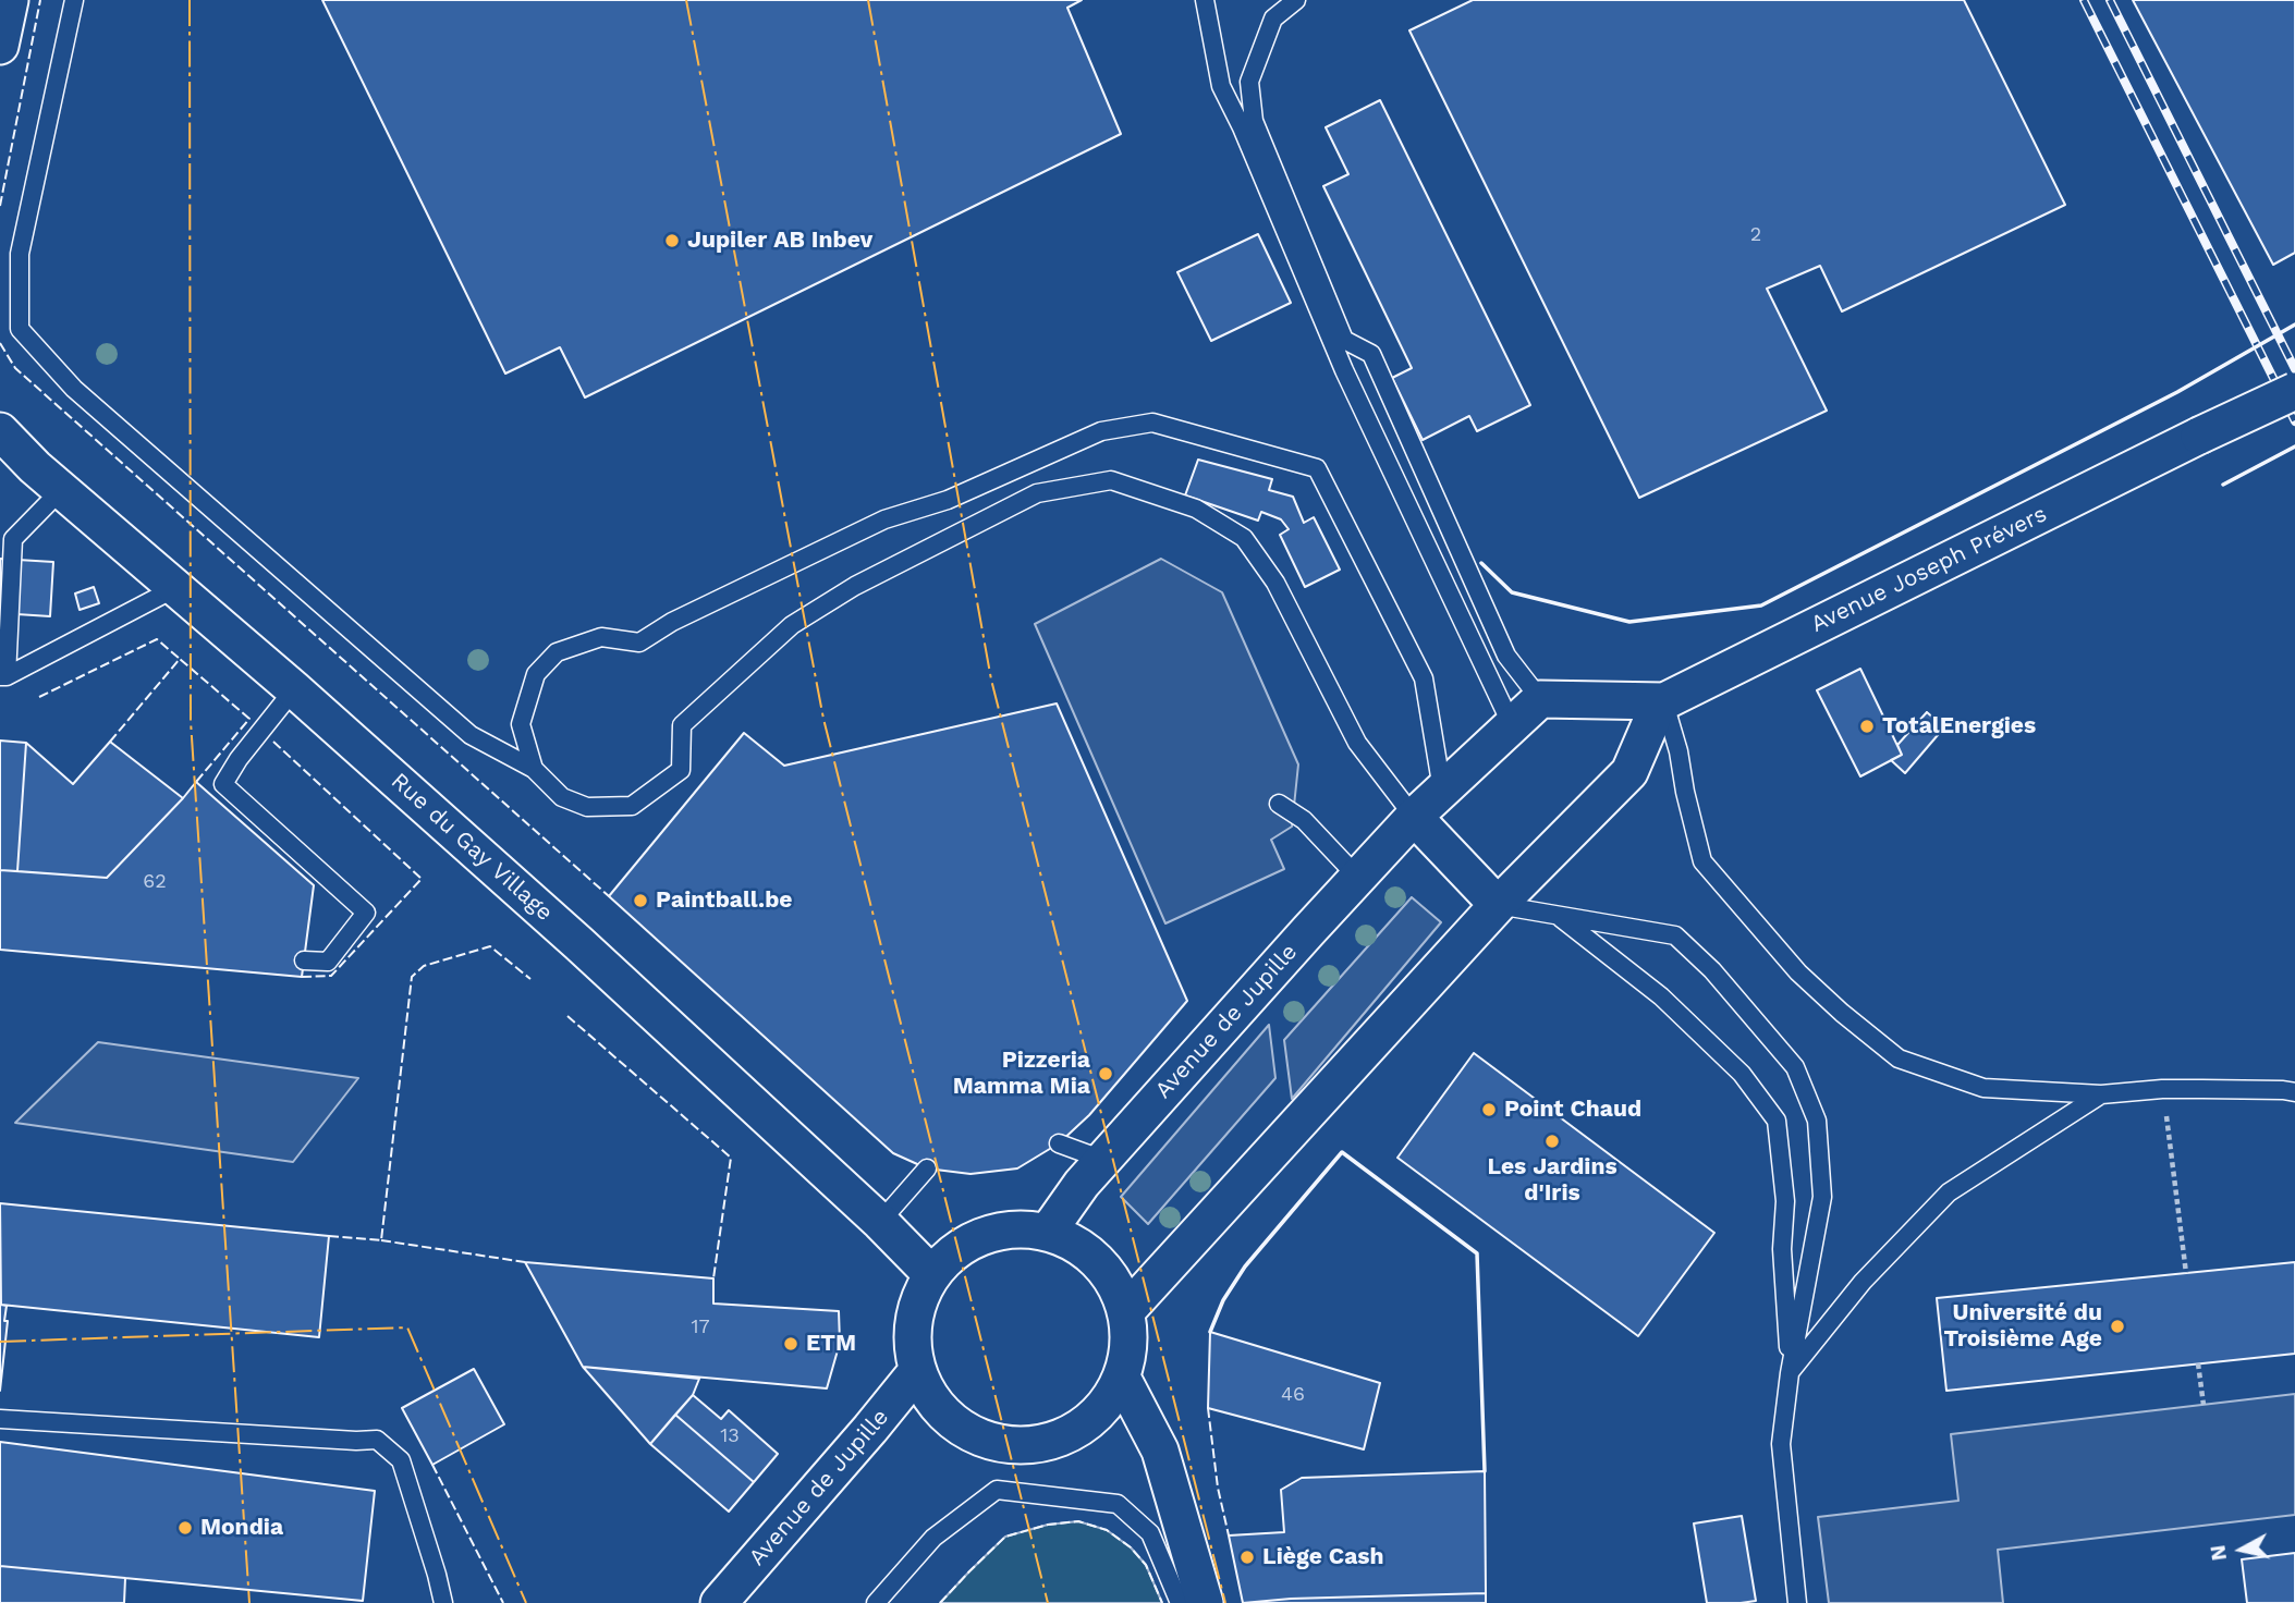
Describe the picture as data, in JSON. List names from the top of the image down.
{
  "streets": {
    "street": ["Avenue Joseph Prévers", "Rue du Gay Village", "Avenue de Jupille"]
  },
  "crossings": [
    ["Rue du Gay Village", "Avenue de Jupille"]
  ],
  "places": [
    "Jupiler AB Inbev",
    "TotalEnergies",
    "Paintball.be",
    "Pizzeria Mamma Mia",
    "Point Chaud",
    "Les Jardins d'Iris",
    "Université du Troisième Age",
    "ETM",
    "Mondia",
    "Liège Cash"
  ],
  "house_numbers": [
    "2",
    "62",
    "17",
    "46",
    "13"
  ],
  "north": "left"
}
